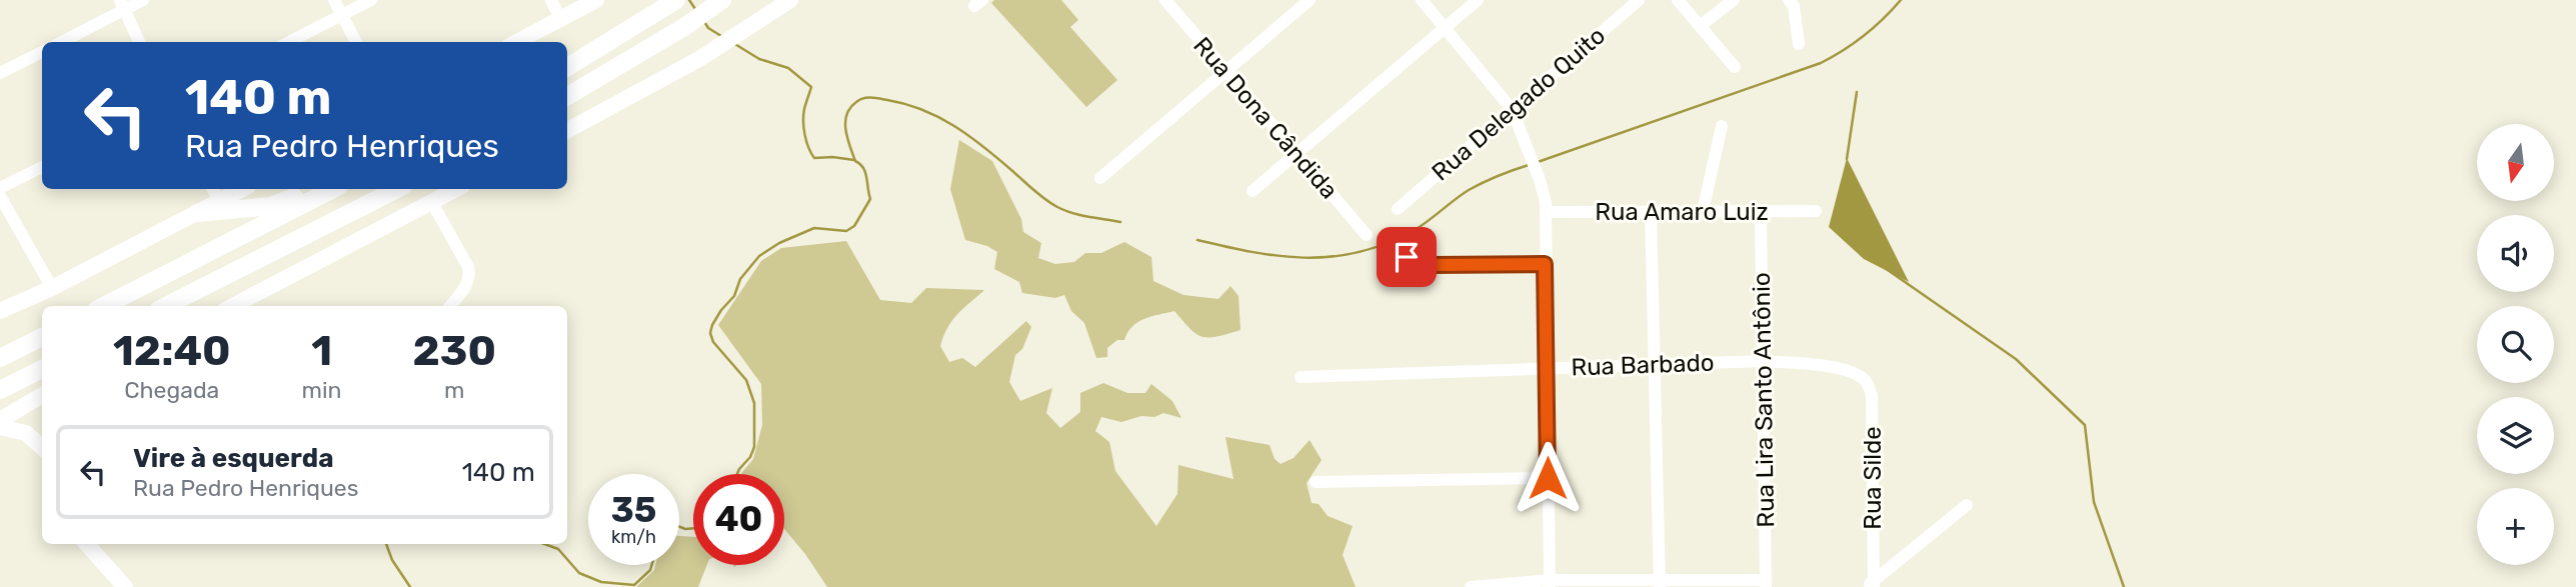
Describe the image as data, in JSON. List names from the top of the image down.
{
  "streets": {
    "street": [
      "Rua Delegado Quito",
      "Rua Dona Cândida",
      "Rua Amaro Luiz",
      "Rua Barbado",
      "Rua Lira Santo Antônio",
      "Rua Silde"
    ]
  },
  "crossings": [
    ["Rua Amaro Luiz", "Rua Lira Santo Antônio"],
    ["Rua Barbado", "Rua Lira Santo Antônio"],
    ["Rua Barbado", "Rua Silde"]
  ],
  "north": "bottom",
  "page": {
    "turn": ["140 m", "Rua Pedro Henriques"],
    "map_buttons": "+",
    "eta": [
      "12:40",
      "Chegada",
      "1",
      "min",
      "230",
      "m"
    ],
    "list": [
      {
        "name": "Vire à esquerda",
        "note": "Rua Pedro Henriques",
        "value": "140 m"
      }
    ],
    "speed": "35 km/h",
    "limit": "40"
  }
}
